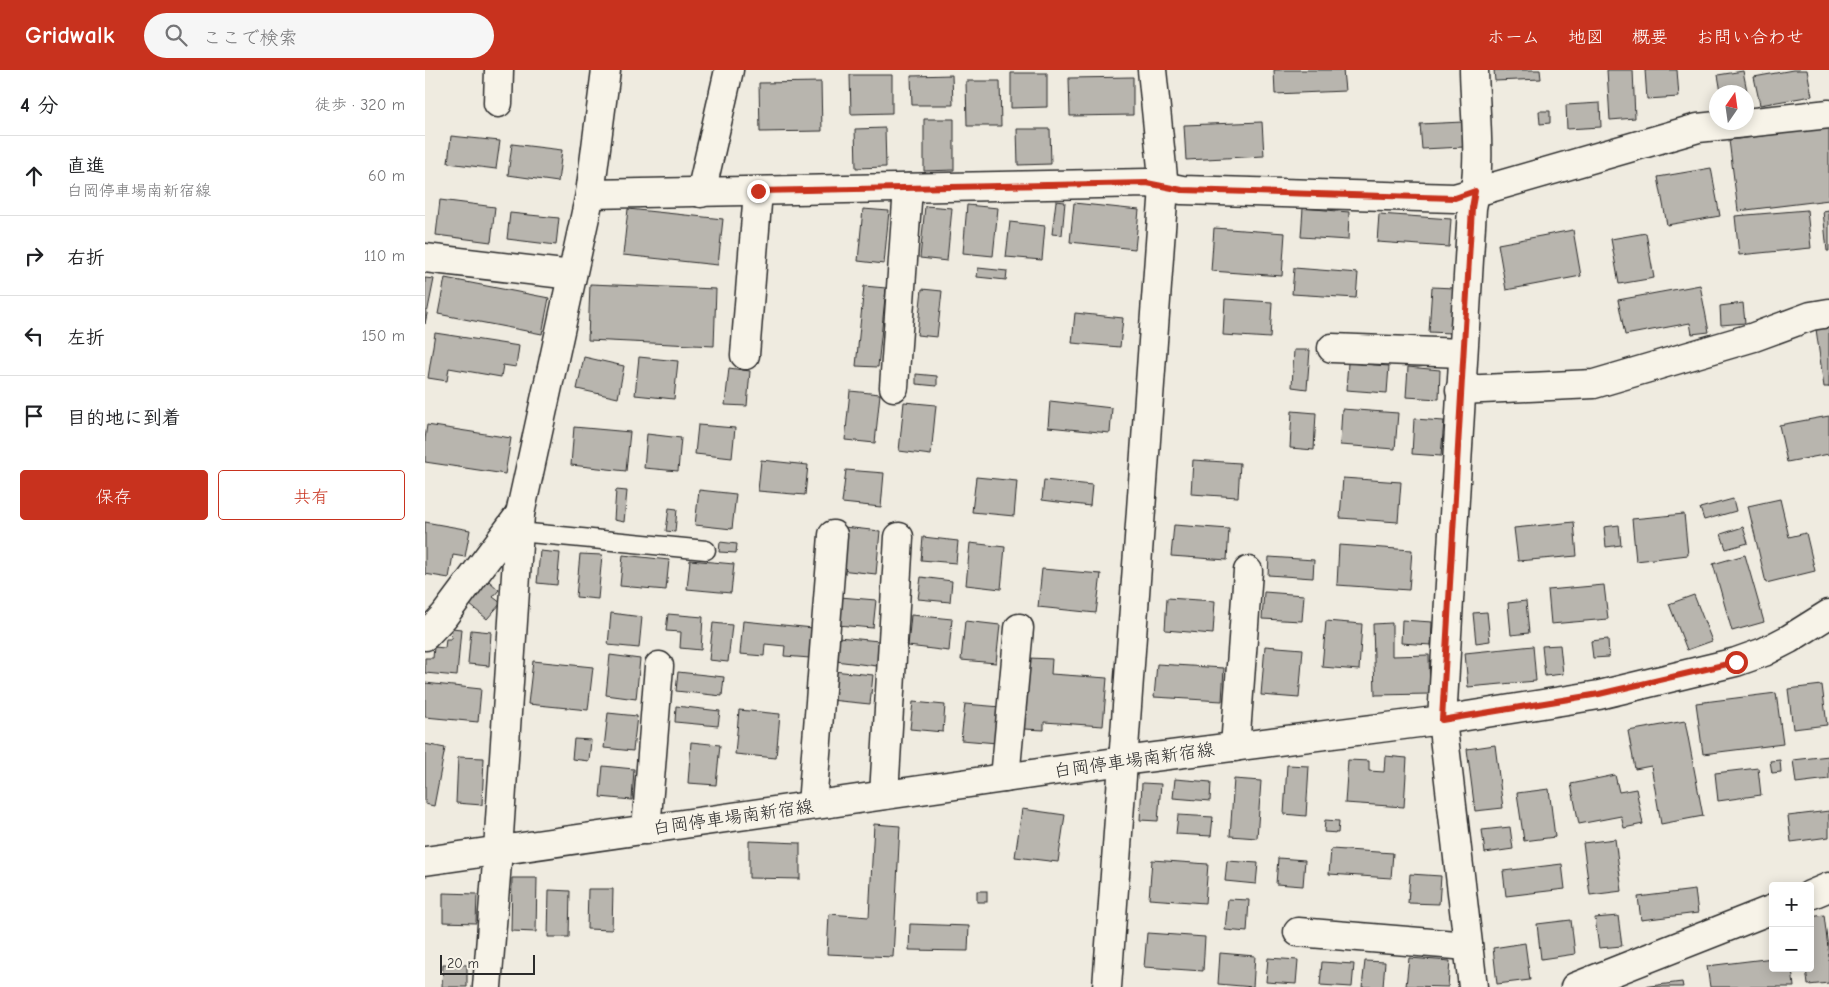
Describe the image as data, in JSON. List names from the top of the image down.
{
  "streets": {
    "street": ["白岡停車場南新宿線"]
  },
  "scale_bar": "20 m",
  "north": "top",
  "page": {
    "header": "Gridwalk",
    "search": "ここで検索",
    "nav": [
      "ホーム",
      "地図",
      "概要",
      "お問い合わせ"
    ],
    "heading": ["4 分", "徒歩 · 320 m"],
    "list": [
      ["直進", "白岡停車場南新宿線", "60 m"],
      ["右折", "110 m"],
      ["左折", "150 m"],
      "目的地に到着"
    ],
    "buttons": ["保存", "共有"],
    "map_buttons": ["+", "−"],
    "scale": "20 m"
  }
}
